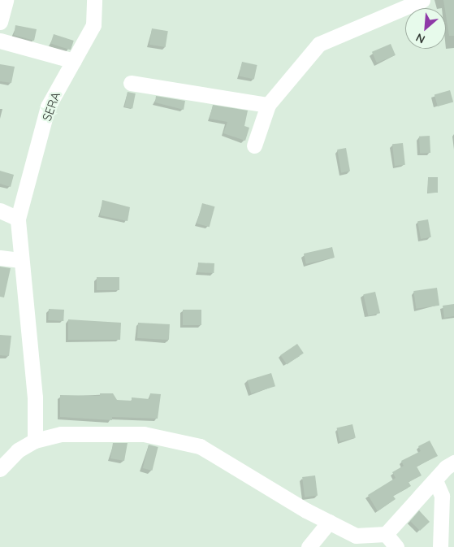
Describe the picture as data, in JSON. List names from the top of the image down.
{
  "streets": {
    "street": ["SERA"]
  },
  "north": "bottom left"
}
